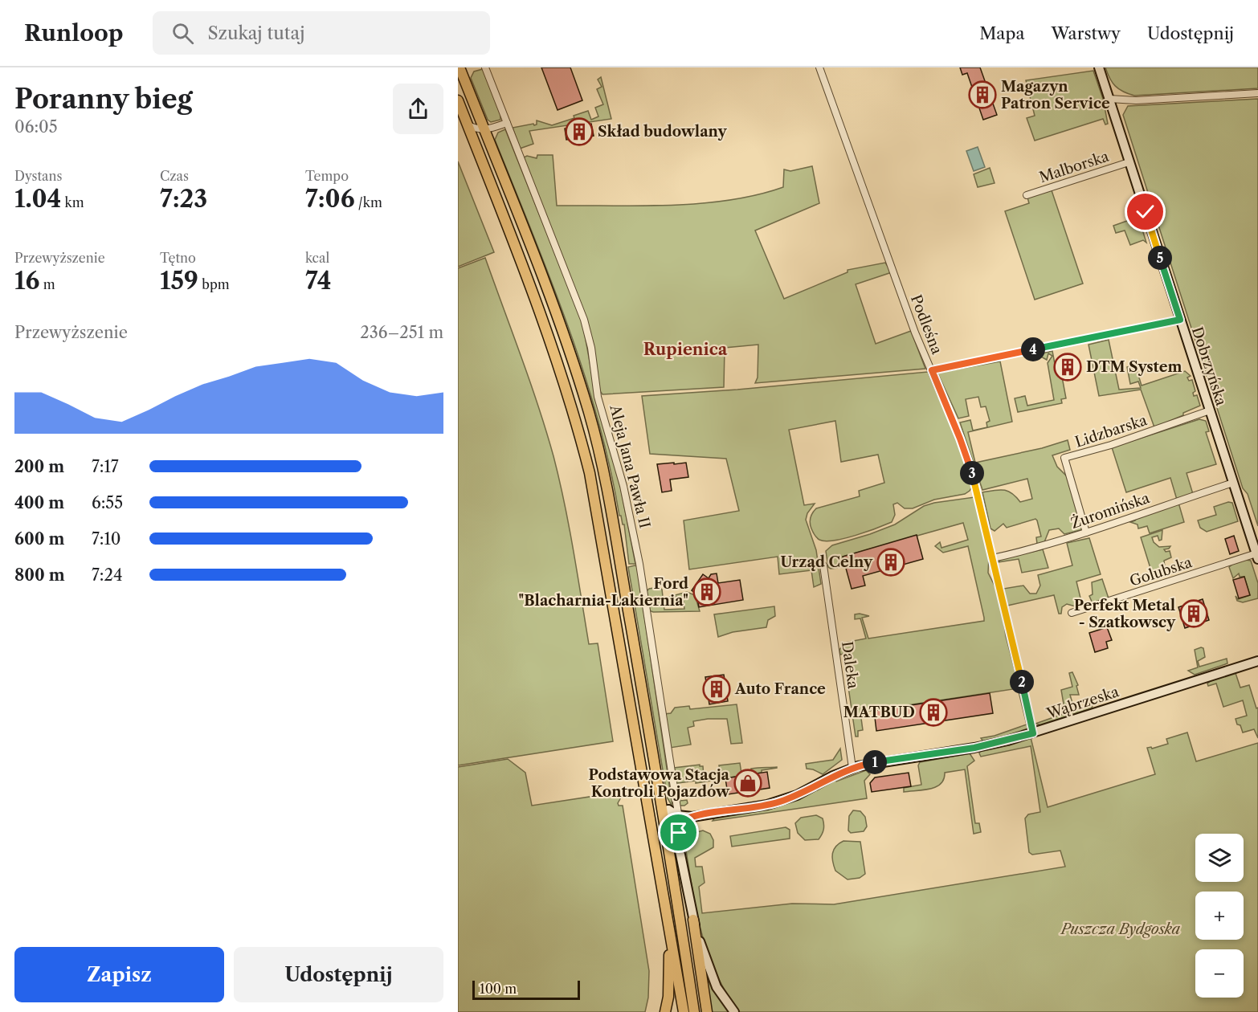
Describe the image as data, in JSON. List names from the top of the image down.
{
  "streets": {
    "main road": ["Aleja Jana Pawła II"],
    "street": [
      "Malborska",
      "Podleśna",
      "Dobrzyńska",
      "Lidzbarska",
      "Żuromińska",
      "Golubska",
      "Daleka",
      "Wąbrzeska"
    ]
  },
  "crossings": [
    ["Malborska", "Dobrzyńska"],
    ["Podleśna", "Żuromińska"],
    ["Podleśna", "Wąbrzeska"],
    ["Dobrzyńska", "Lidzbarska"],
    ["Dobrzyńska", "Żuromińska"],
    ["Dobrzyńska", "Golubska"],
    ["Lidzbarska", "Żuromińska"],
    ["Aleja Jana Pawła II", "Wąbrzeska"],
    ["Daleka", "Wąbrzeska"]
  ],
  "districts": ["Rupienica"],
  "parks": ["Puszcza Bydgoska"],
  "places": {
    "building": [
      "Magazyn Patron Service",
      "Skład budowlany",
      "DTM System",
      "Urząd Celny",
      "Ford \"Blacharnia-Lakiernia\"",
      "Perfekt Metal - Szatkowscy",
      "Auto France",
      "MATBUD"
    ],
    "shop": ["Podstawowa Stacja Kontroli Pojazdów"]
  },
  "scale_bar": "100 m",
  "page": {
    "header": "Runloop",
    "search": "Szukaj tutaj",
    "nav": ["Mapa", "Warstwy", "Udostępnij"],
    "heading": ["Poranny bieg", "06:05"],
    "stats": [
      ["Dystans", "1.04 km"],
      ["Czas", "7:23"],
      ["Tempo", "7:06 /km"],
      ["Przewyższenie", "16 m"],
      ["Tętno", "159 bpm"],
      ["kcal", "74"]
    ],
    "pins": [
      "5",
      "4",
      "3",
      "2",
      "1"
    ],
    "chart": ["Przewyższenie", "236–251 m"],
    "list": [
      {
        "name": "200 m",
        "note": "7:17"
      },
      {
        "name": "400 m",
        "note": "6:55"
      },
      {
        "name": "600 m",
        "note": "7:10"
      },
      {
        "name": "800 m",
        "note": "7:24"
      }
    ],
    "map_buttons": ["+", "−"],
    "buttons": ["Zapisz", "Udostępnij"],
    "scale": "100 m"
  }
}
